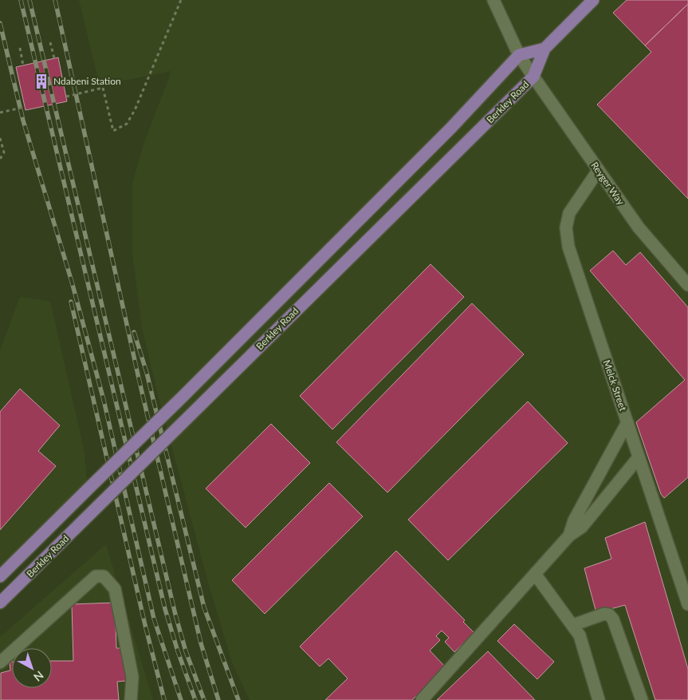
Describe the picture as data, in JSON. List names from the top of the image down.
{
  "streets": {
    "main road": ["Berkley Road"],
    "street": ["Reyger Way", "Melck Street"]
  },
  "crossings": [
    ["Berkley Road", "Reyger Way"],
    ["Reyger Way", "Melck Street"]
  ],
  "places": {
    "building": ["Ndabeni Station"]
  },
  "north": "bottom right"
}
